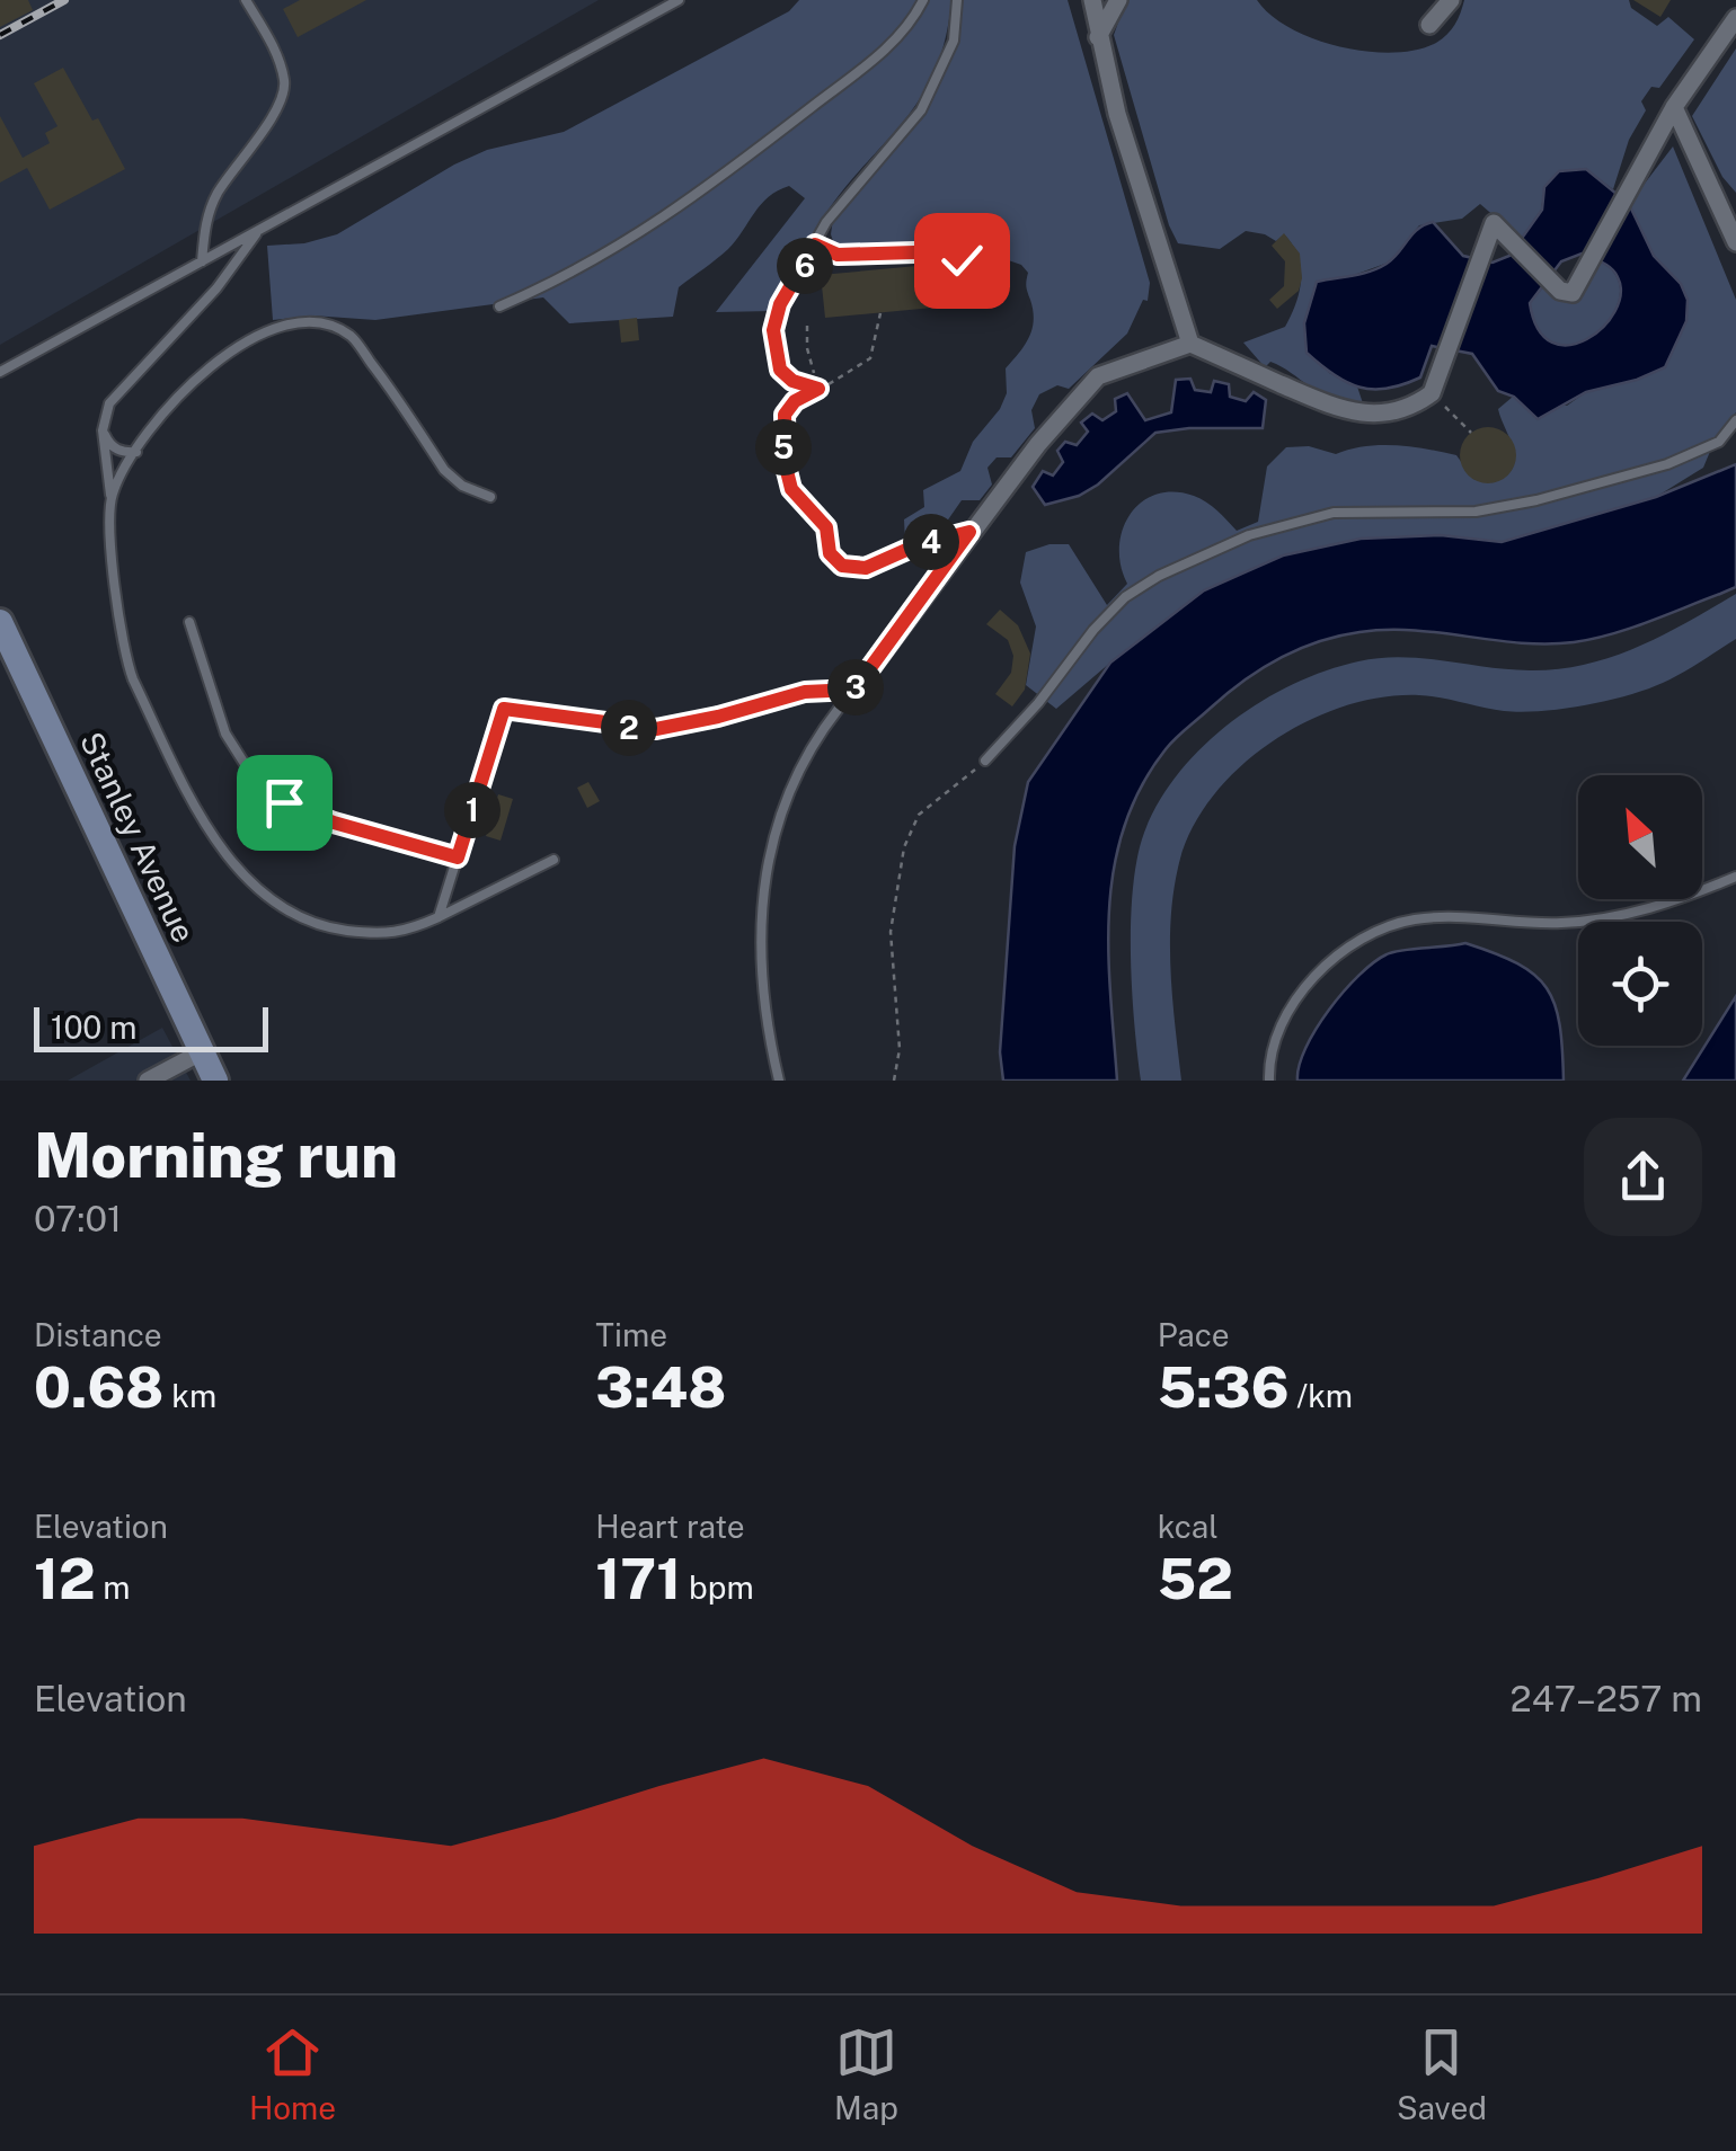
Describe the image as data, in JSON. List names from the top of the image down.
{
  "streets": {
    "main road": ["Stanley Avenue"]
  },
  "scale_bar": "100 m",
  "north": "top left",
  "page": {
    "pins": [
      "6",
      "5",
      "4",
      "3",
      "2",
      "1"
    ],
    "scale": "100 m",
    "heading": ["Morning run", "07:01"],
    "stats": [
      ["Distance", "0.68 km"],
      ["Time", "3:48"],
      ["Pace", "5:36 /km"],
      ["Elevation", "12 m"],
      ["Heart rate", "171 bpm"],
      ["kcal", "52"]
    ],
    "chart": ["Elevation", "247–257 m"],
    "tabs": ["Home", "Map", "Saved"]
  }
}
